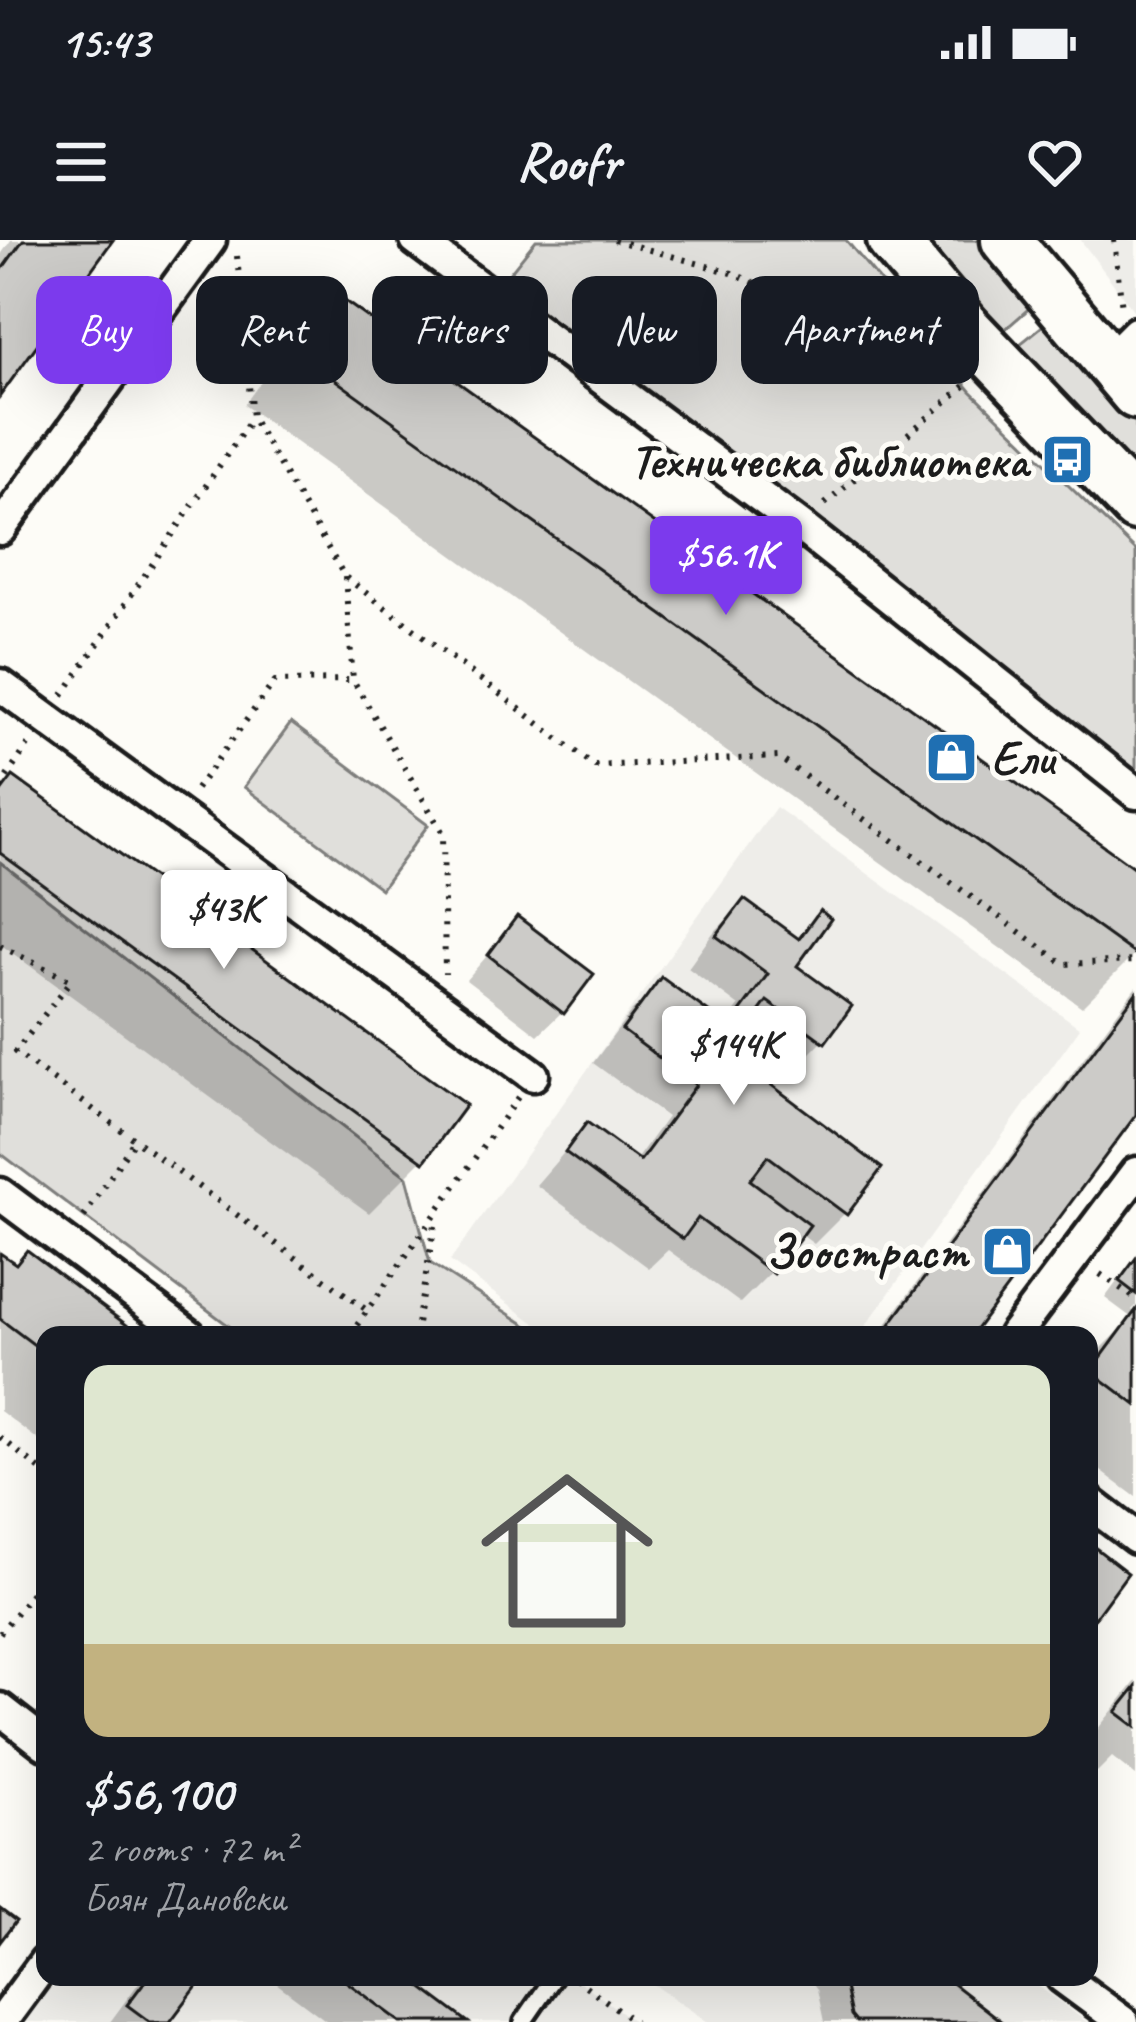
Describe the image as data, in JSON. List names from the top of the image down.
{
  "places": {
    "bus stop": ["Техническа библиотека"],
    "shop": ["Ели", "Зоостраст"]
  },
  "page": {
    "status": "15:43",
    "header": "Roofr",
    "chip": [
      "Buy",
      "Rent",
      "Filters",
      "New",
      "Apartment"
    ],
    "price": ["$56.1K", "$43K", "$144K"],
    "list": [
      {
        "name": "$56,100",
        "note": "2 rooms · 72 m² · Боян Дановски"
      }
    ]
  }
}
